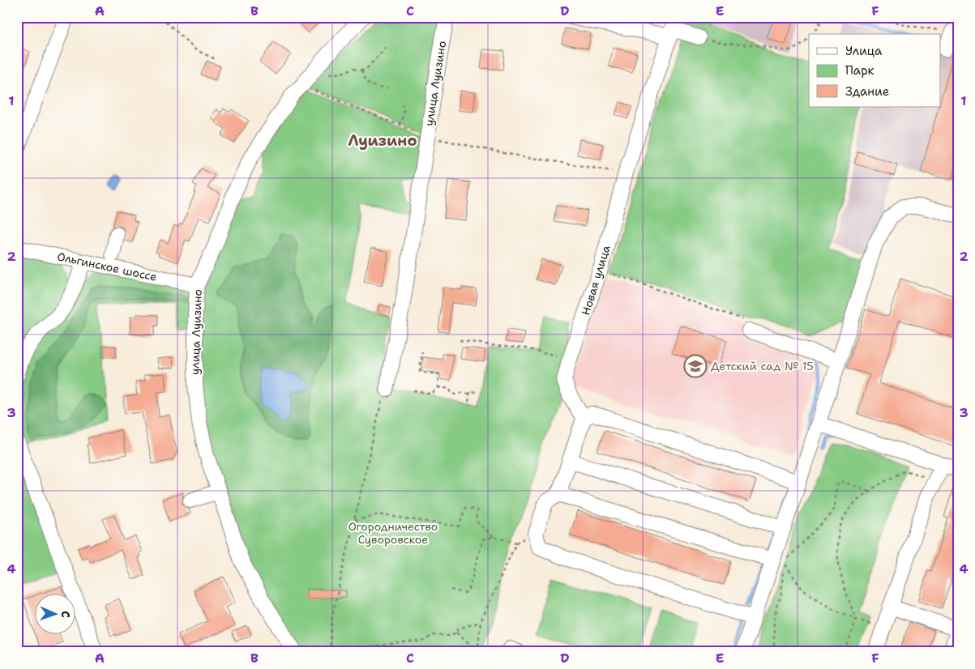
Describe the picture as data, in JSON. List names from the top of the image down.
{
  "streets": {
    "street": ["улица Луизино", "Ольгинское шоссе", "Новая улица"]
  },
  "crossings": [
    ["улица Луизино", "Ольгинское шоссе"]
  ],
  "districts": ["Луизино"],
  "parks": ["Огородничество Суворовское"],
  "places": {
    "school or university": ["Детский сад № 15"]
  },
  "legend": ["Улица", "Парк", "Здание"],
  "north": "right",
  "grid": {
    "columns": [
      "A",
      "B",
      "C",
      "D",
      "E",
      "F"
    ],
    "rows": [
      "1",
      "2",
      "3",
      "4"
    ]
  }
}
